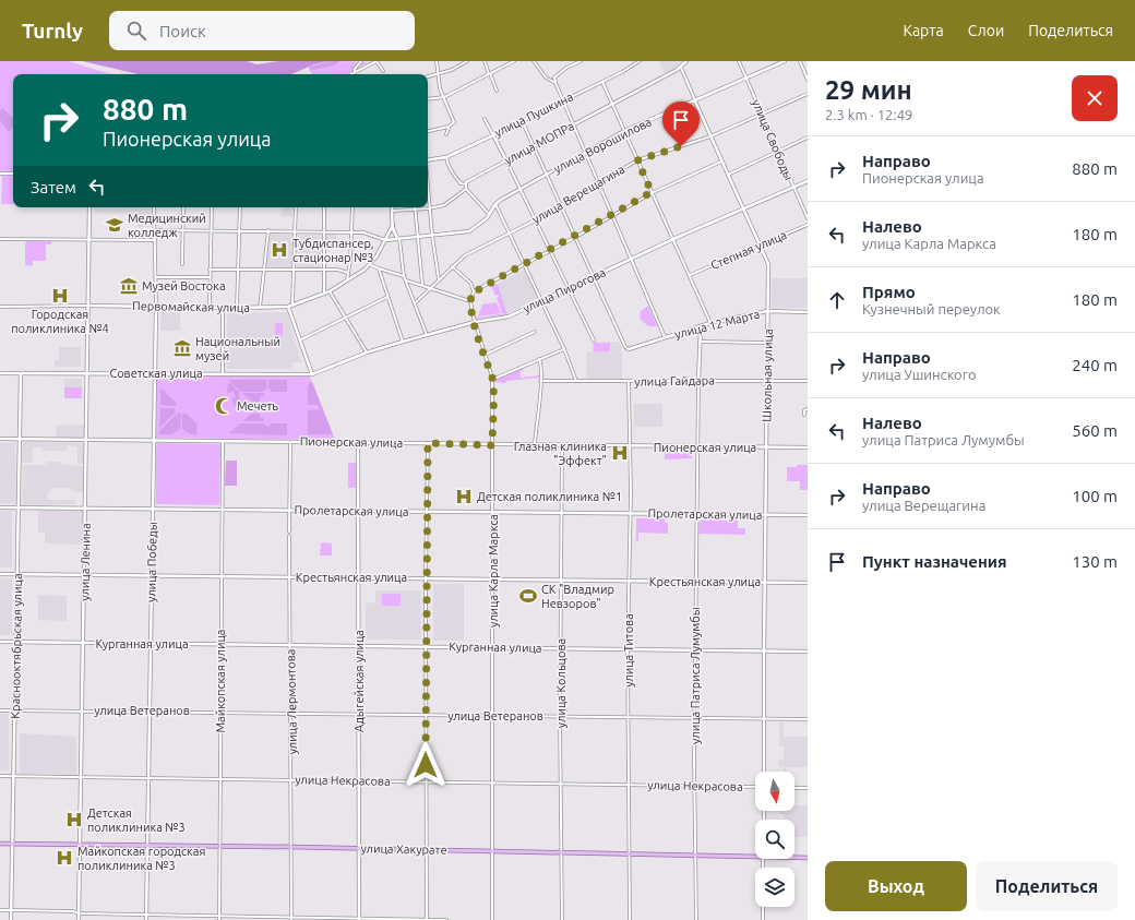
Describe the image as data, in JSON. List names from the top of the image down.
{
  "streets": {
    "main road": ["улица Хакурате"],
    "street": [
      "улица Пушкина",
      "улица Свободы",
      "улица МОПРа",
      "улица Ворошилова",
      "улица Верещагина",
      "Степная улица",
      "улица Пирогова",
      "Первомайская улица",
      "улица 12 Марта",
      "Советская улица",
      "Школьная улица",
      "улица Гайдара",
      "Пионерская улица",
      "Пролетарская улица",
      "улица Ленина",
      "улица Победы",
      "улица Карла Маркса",
      "Крестьянская улица",
      "Курганная улица",
      "Краснооктябрьская улица",
      "улица Титова",
      "улица Патриса Лумумбы",
      "Майкопская улица",
      "Адыгейская улица",
      "улица Кольцова",
      "улица Лермонтова",
      "улица Ветеранов",
      "улица Некрасова"
    ]
  },
  "crossings": [
    ["улица Свободы", "улица Ворошилова"],
    ["улица Свободы", "улица Верещагина"],
    ["улица Свободы", "улица Пирогова"],
    ["улица МОПРа", "Школьная улица"],
    ["улица Ворошилова", "Школьная улица"],
    ["улица Верещагина", "Школьная улица"],
    ["Степная улица", "Школьная улица"],
    ["улица Пирогова", "Советская улица"],
    ["улица Пирогова", "Школьная улица"],
    ["улица Пирогова", "улица Карла Маркса"],
    ["Первомайская улица", "улица Ленина"],
    ["Первомайская улица", "улица Победы"],
    ["улица 12 Марта", "Школьная улица"],
    ["улица 12 Марта", "улица Патриса Лумумбы"],
    ["Советская улица", "улица Ленина"],
    ["Советская улица", "улица Победы"],
    ["Советская улица", "Краснооктябрьская улица"],
    ["Школьная улица", "улица Гайдара"],
    ["Школьная улица", "Пионерская улица"],
    ["Школьная улица", "Пролетарская улица"],
    ["Школьная улица", "Крестьянская улица"],
    ["Школьная улица", "Курганная улица"],
    ["Школьная улица", "улица Ветеранов"],
    ["улица Гайдара", "улица Титова"],
    ["улица Гайдара", "улица Патриса Лумумбы"],
    ["Пионерская улица", "улица Ленина"],
    ["Пионерская улица", "улица Победы"],
    ["Пионерская улица", "улица Карла Маркса"],
    ["Пионерская улица", "Краснооктябрьская улица"],
    ["Пионерская улица", "улица Титова"],
    ["Пионерская улица", "улица Патриса Лумумбы"],
    ["Пионерская улица", "Майкопская улица"],
    ["Пионерская улица", "Адыгейская улица"],
    ["Пионерская улица", "улица Кольцова"],
    ["Пролетарская улица", "улица Ленина"],
    ["Пролетарская улица", "улица Победы"],
    ["Пролетарская улица", "улица Карла Маркса"],
    ["Пролетарская улица", "Краснооктябрьская улица"],
    ["Пролетарская улица", "улица Титова"],
    ["Пролетарская улица", "улица Патриса Лумумбы"],
    ["Пролетарская улица", "Майкопская улица"],
    ["Пролетарская улица", "Адыгейская улица"],
    ["Пролетарская улица", "улица Кольцова"],
    ["улица Ленина", "Крестьянская улица"],
    ["улица Ленина", "Курганная улица"],
    ["улица Ленина", "улица Ветеранов"],
    ["улица Ленина", "улица Некрасова"],
    ["улица Ленина", "улица Хакурате"],
    ["улица Победы", "Крестьянская улица"],
    ["улица Победы", "Курганная улица"],
    ["улица Победы", "улица Ветеранов"],
    ["улица Победы", "улица Некрасова"],
    ["улица Победы", "улица Хакурате"],
    ["улица Карла Маркса", "Крестьянская улица"],
    ["улица Карла Маркса", "Курганная улица"],
    ["улица Карла Маркса", "улица Ветеранов"],
    ["улица Карла Маркса", "улица Некрасова"],
    ["улица Карла Маркса", "улица Хакурате"],
    ["Крестьянская улица", "Краснооктябрьская улица"],
    ["Крестьянская улица", "улица Титова"],
    ["Крестьянская улица", "улица Патриса Лумумбы"],
    ["Крестьянская улица", "Майкопская улица"],
    ["Крестьянская улица", "Адыгейская улица"],
    ["Крестьянская улица", "улица Кольцова"],
    ["Крестьянская улица", "улица Лермонтова"],
    ["Курганная улица", "Краснооктябрьская улица"],
    ["Курганная улица", "улица Титова"],
    ["Курганная улица", "улица Патриса Лумумбы"],
    ["Курганная улица", "Майкопская улица"],
    ["Курганная улица", "Адыгейская улица"],
    ["Курганная улица", "улица Кольцова"],
    ["Курганная улица", "улица Лермонтова"],
    ["Краснооктябрьская улица", "улица Ветеранов"],
    ["Краснооктябрьская улица", "улица Некрасова"],
    ["Краснооктябрьская улица", "улица Хакурате"],
    ["улица Титова", "улица Ветеранов"],
    ["улица Титова", "улица Некрасова"],
    ["улица Титова", "улица Хакурате"],
    ["улица Патриса Лумумбы", "улица Ветеранов"],
    ["улица Патриса Лумумбы", "улица Некрасова"],
    ["улица Патриса Лумумбы", "улица Хакурате"],
    ["Майкопская улица", "улица Ветеранов"],
    ["Майкопская улица", "улица Некрасова"],
    ["Майкопская улица", "улица Хакурате"],
    ["Адыгейская улица", "улица Ветеранов"],
    ["Адыгейская улица", "улица Некрасова"],
    ["Адыгейская улица", "улица Хакурате"],
    ["улица Кольцова", "улица Ветеранов"],
    ["улица Кольцова", "улица Некрасова"],
    ["улица Кольцова", "улица Хакурате"],
    ["улица Лермонтова", "улица Ветеранов"],
    ["улица Лермонтова", "улица Некрасова"],
    ["улица Лермонтова", "улица Хакурате"]
  ],
  "places": {
    "school or university": ["Медицинский колледж"],
    "hospital": [
      "Тубдиспансер, стационар №3",
      "Городская поликлиника №4",
      "Глазная клиника \"Эффект\"",
      "Детская поликлиника №1",
      "Детская поликлиника №3",
      "Майкопская городская поликлиника №3"
    ],
    "museum": ["Музей Востока", "Национальный музей"],
    "mosque": ["Мечеть"],
    "sports": ["СК \"Владмир Невзоров\""]
  },
  "north": "bottom",
  "page": {
    "header": "Turnly",
    "search": "Поиск",
    "nav": ["Карта", "Слои", "Поделиться"],
    "heading": ["29 мин", "2.3 km · 12:49"],
    "turn": ["880 m", "Пионерская улица"],
    "list": [
      {
        "name": "Направо",
        "note": "Пионерская улица",
        "value": "880 m"
      },
      {
        "name": "Налево",
        "note": "улица Карла Маркса",
        "value": "180 m"
      },
      {
        "name": "Прямо",
        "note": "Кузнечный переулок",
        "value": "180 m"
      },
      {
        "name": "Направо",
        "note": "улица Ушинского",
        "value": "240 m"
      },
      {
        "name": "Налево",
        "note": "улица Патриса Лумумбы",
        "value": "560 m"
      },
      {
        "name": "Направо",
        "note": "улица Верещагина",
        "value": "100 m"
      },
      {
        "name": "Пункт назначения",
        "value": "130 m"
      }
    ],
    "then": "Затем",
    "buttons": ["Выход", "Поделиться"]
  }
}
